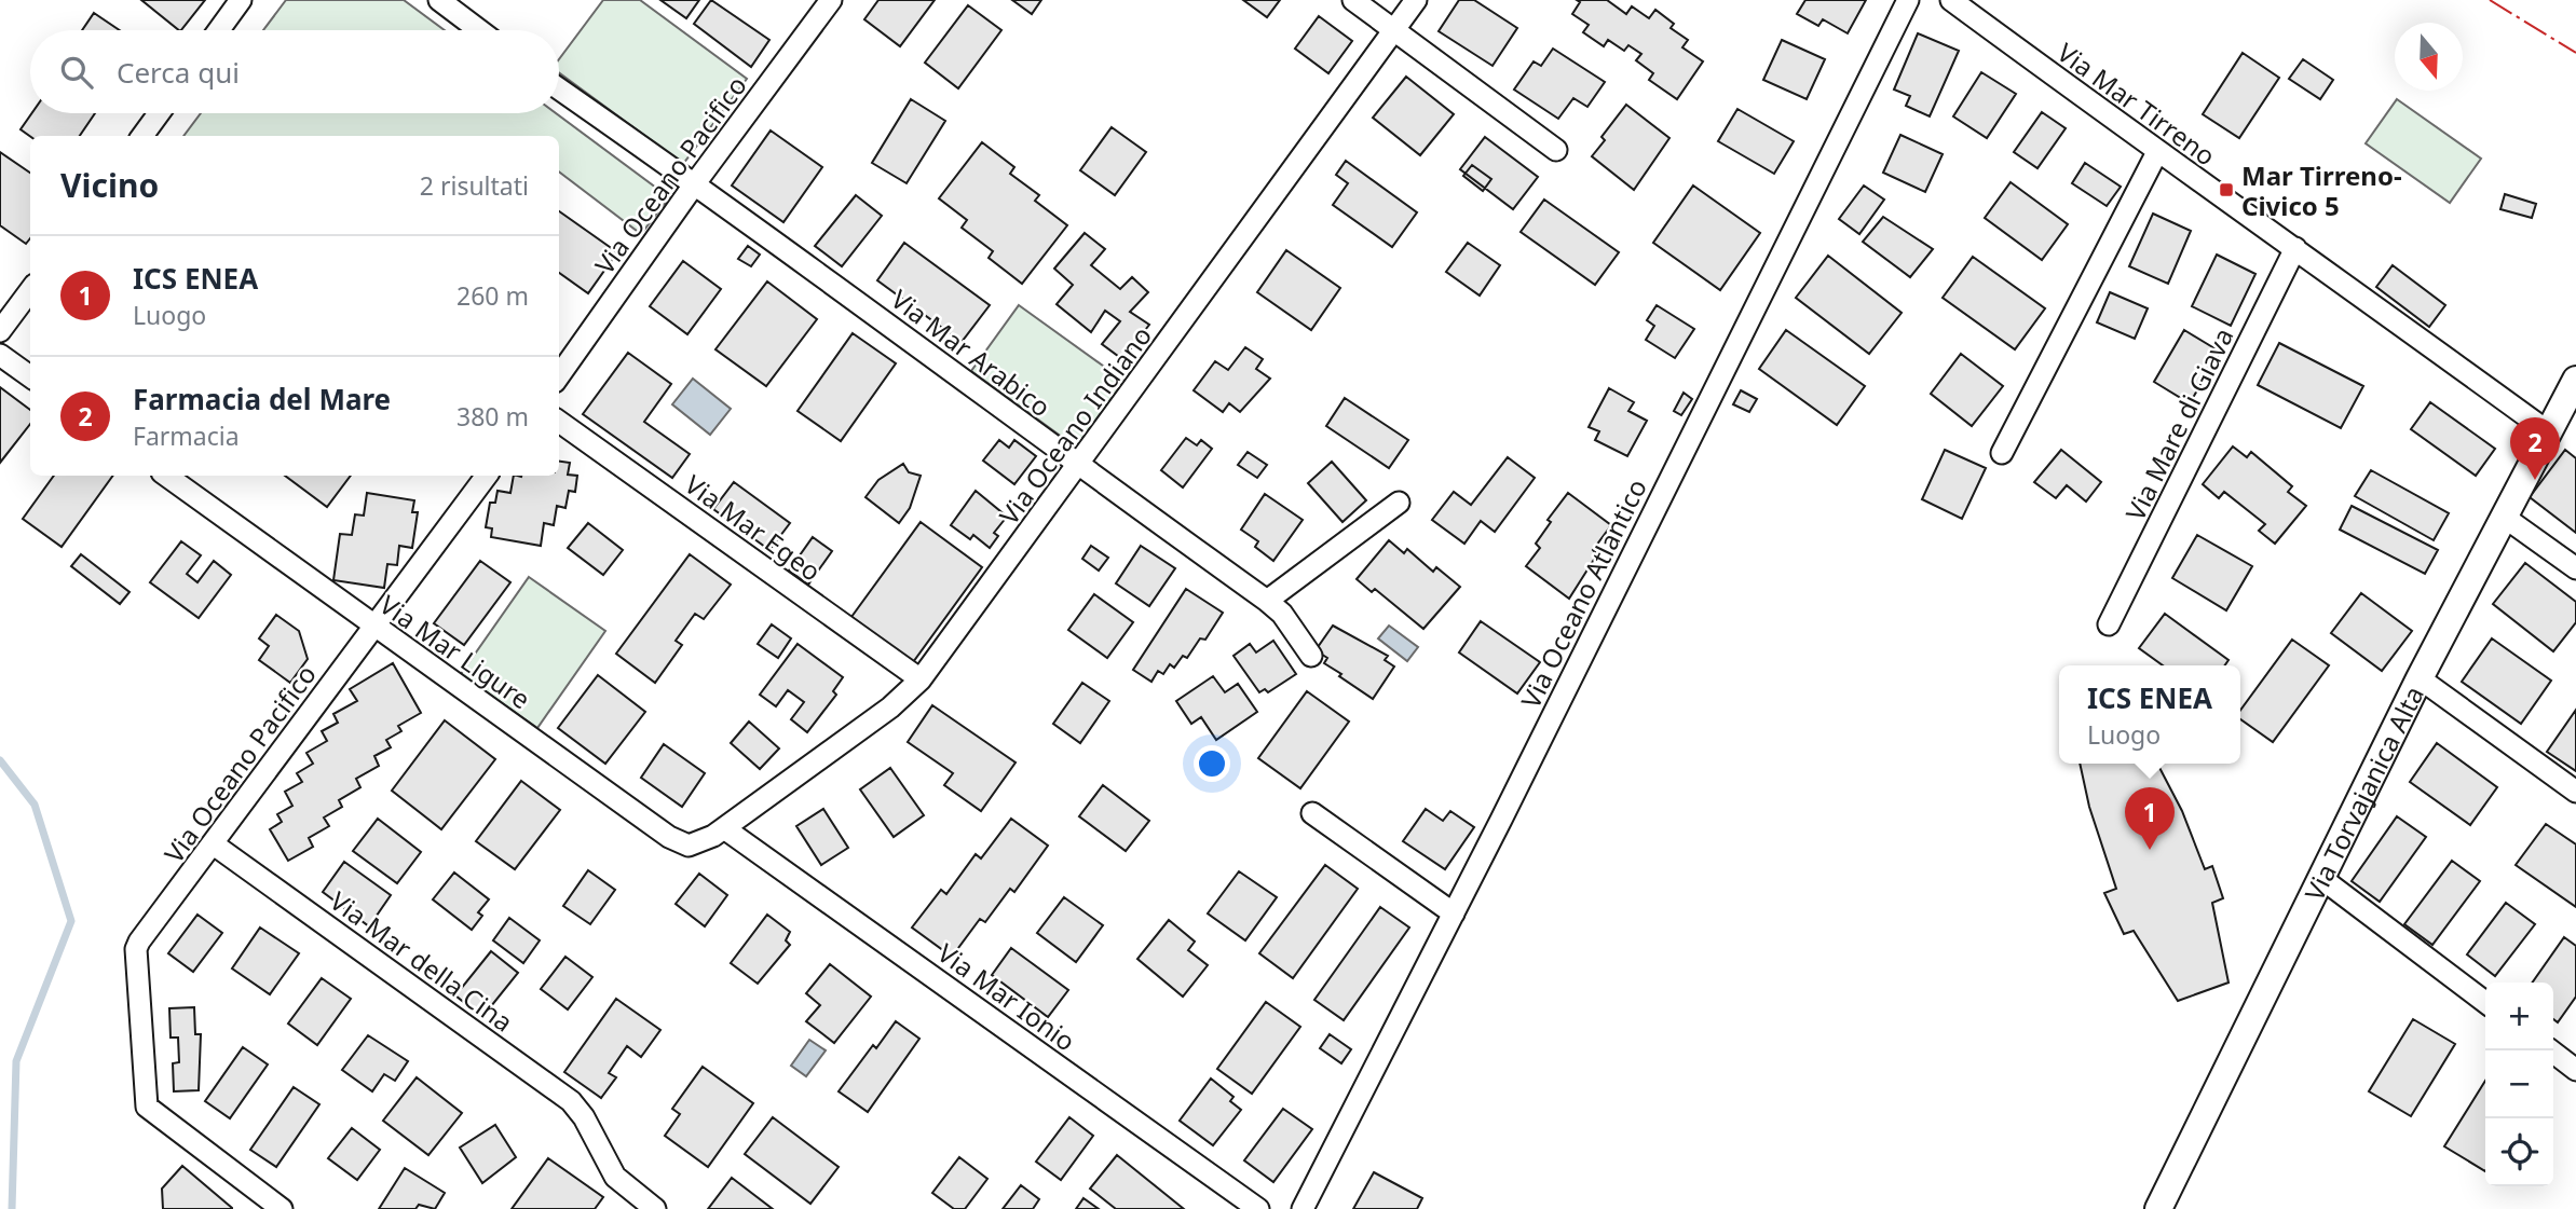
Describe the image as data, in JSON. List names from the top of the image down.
{
  "streets": {
    "street": [
      "Via Mar Tirreno",
      "Via Oceano Pacifico",
      "Via Mar Arabico",
      "Via Mare di Giava",
      "Via Oceano Indiano",
      "Via Mar Egeo",
      "Via Oceano Atlantico",
      "Via Mar Ligure",
      "Via Torvajanica Alta",
      "Via Mar della Cina",
      "Via Mar Ionio"
    ]
  },
  "crossings": [
    ["Via Mar Tirreno", "Via Mare di Giava"],
    ["Via Mar Tirreno", "Via Torvajanica Alta"],
    ["Via Oceano Pacifico", "Via Mar Arabico"],
    ["Via Oceano Pacifico", "Via Mar Ligure"],
    ["Via Oceano Pacifico", "Via Mar della Cina"],
    ["Via Mar Arabico", "Via Oceano Indiano"],
    ["Via Oceano Indiano", "Via Mar Egeo"],
    ["Via Oceano Indiano", "Via Mar Ligure"],
    ["Via Oceano Indiano", "Via Mar Ionio"],
    ["Via Mar Ligure", "Via Mar Ionio"]
  ],
  "places": {
    "transit": ["Mar Tirreno- Civico 5"]
  },
  "north": "bottom",
  "page": {
    "search": "Cerca qui",
    "heading": ["Vicino", "2 risultati"],
    "list": [
      {
        "mark": "1",
        "name": "ICS ENEA",
        "note": "Luogo",
        "value": "260 m"
      },
      {
        "mark": "2",
        "name": "Farmacia del Mare",
        "note": "Farmacia",
        "value": "380 m"
      }
    ],
    "pins": ["2", "1"],
    "popup": ["ICS ENEA", "Luogo"],
    "map_buttons": ["+", "−"]
  }
}
